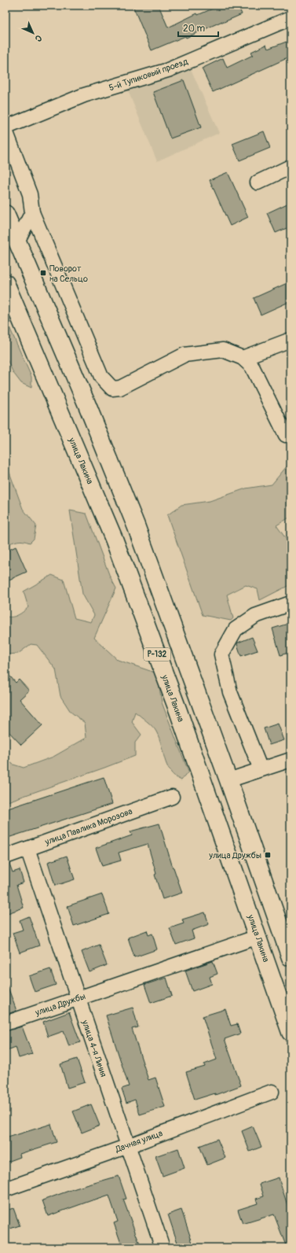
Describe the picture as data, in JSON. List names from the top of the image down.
{
  "streets": {
    "highway": ["улица Лакина", "Р-132"],
    "street": [
      "5-й Тупиковый проезд",
      "улица Павлика Морозова",
      "улица Дружбы",
      "улица 4-я Линия",
      "Дачная улица"
    ]
  },
  "crossings": [
    ["улица Лакина", "улица Дружбы"],
    ["улица Павлика Морозова", "улица 4-я Линия"],
    ["улица Дружбы", "улица 4-я Линия"],
    ["улица 4-я Линия", "Дачная улица"]
  ],
  "places": {
    "transit": ["Поворот на Сельцо", "улица Дружбы"]
  },
  "scale_bar": "20 m",
  "north": "bottom right"
}
